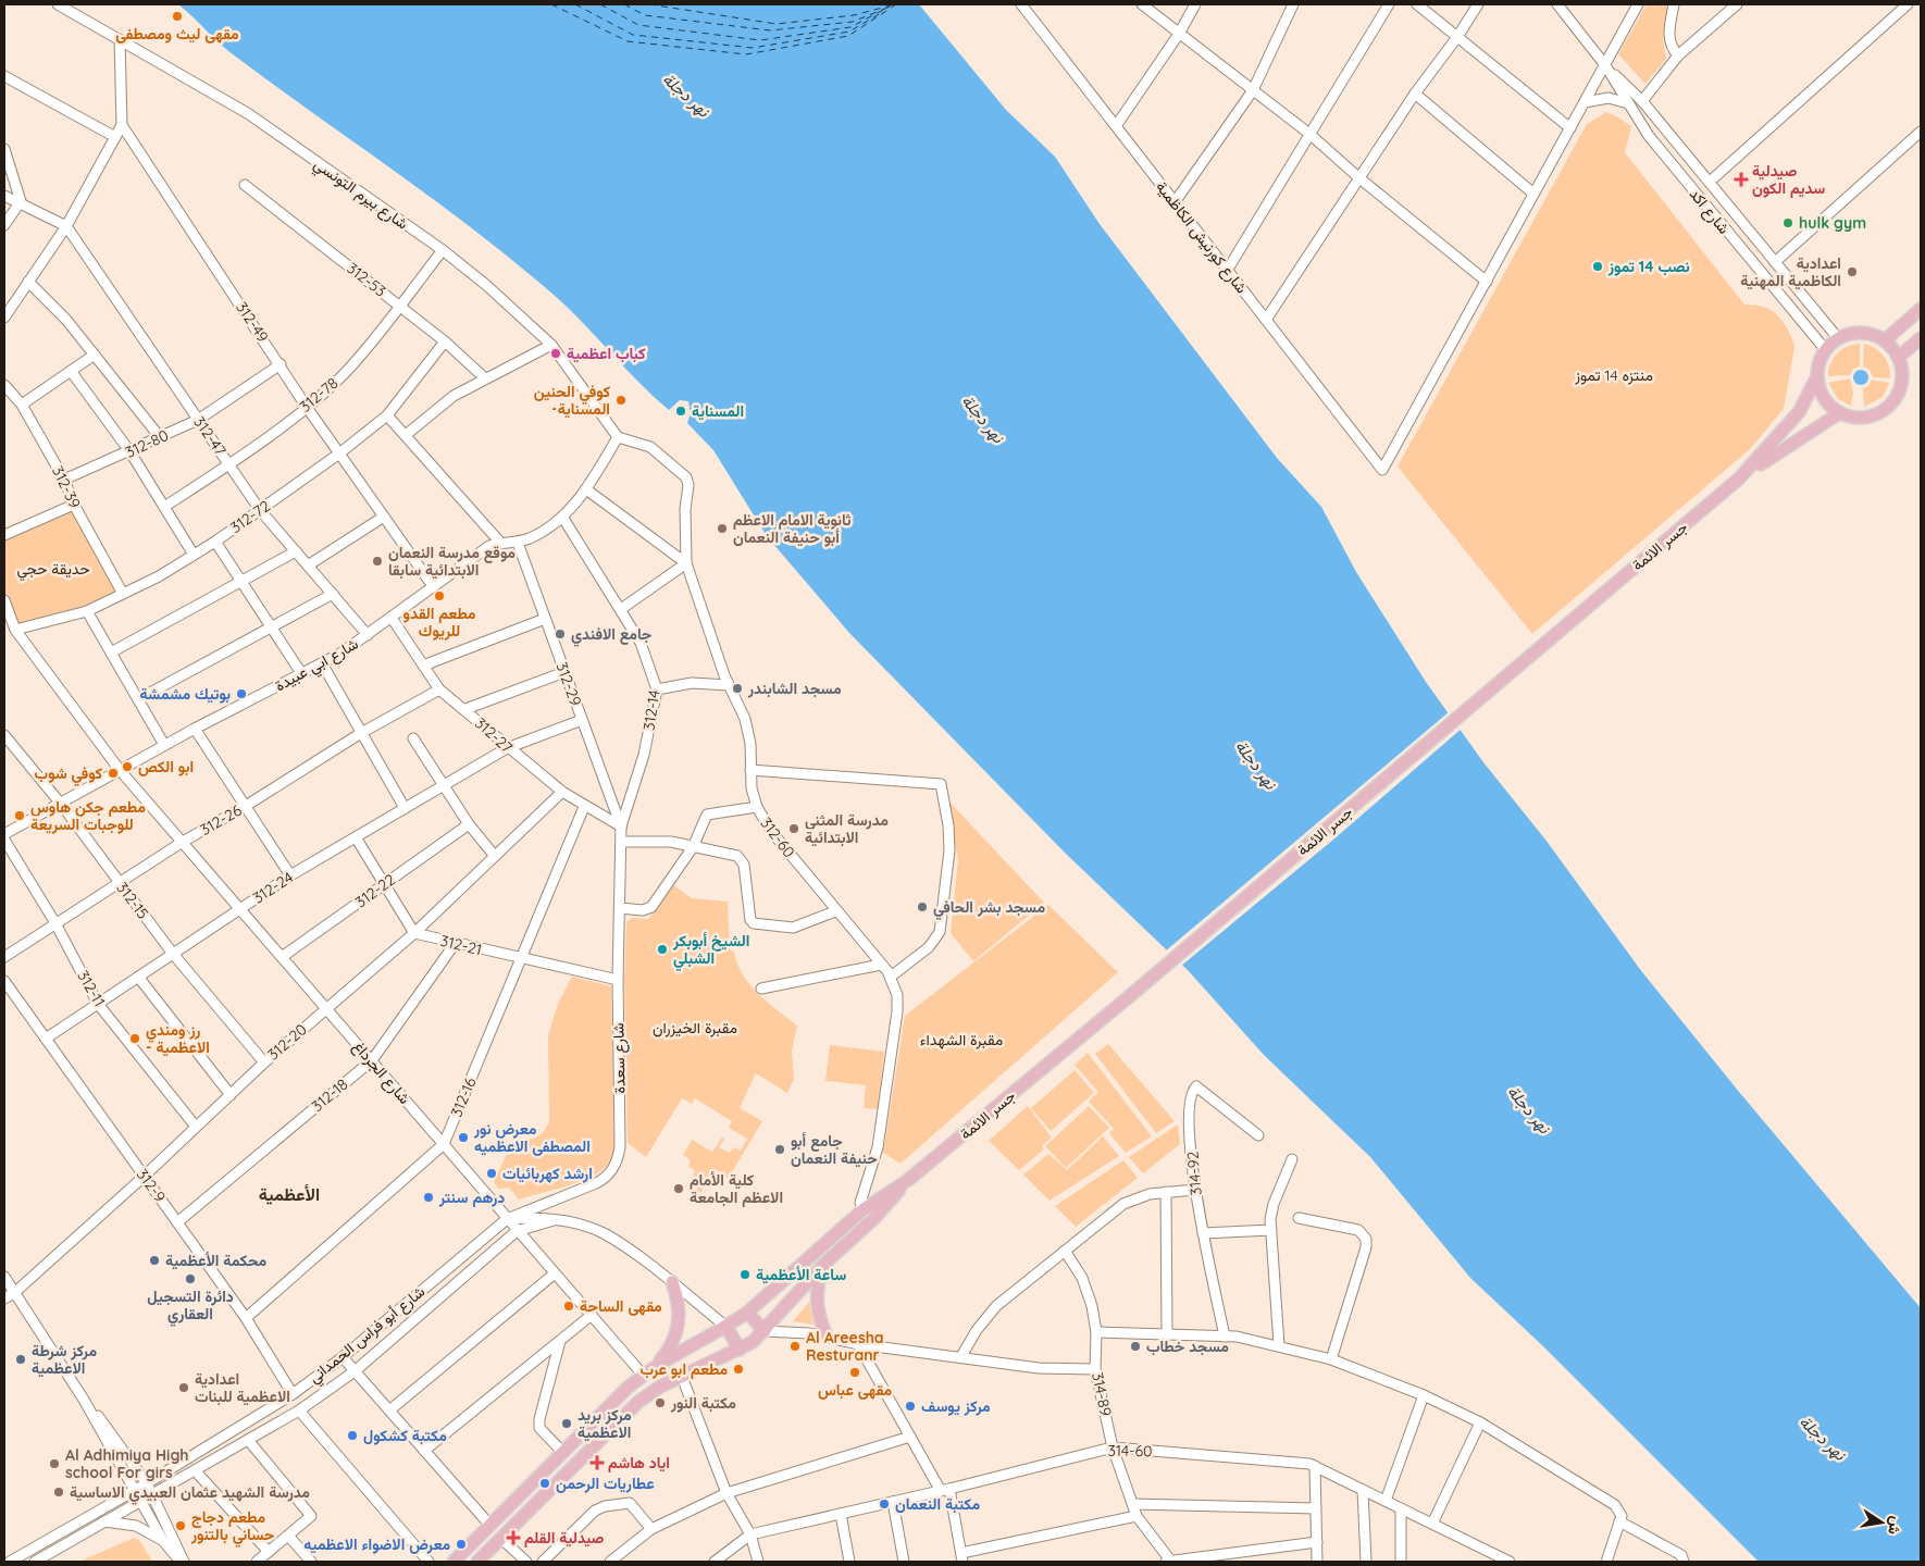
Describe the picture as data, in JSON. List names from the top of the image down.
{
  "streets": {
    "main road": ["جسر الائمة"],
    "street": [
      "شارع بيرم التونسي",
      "شارع اكد",
      "شارع كورنيش الكاظمية",
      "312-53",
      "312-49",
      "312-78",
      "312-47",
      "312-80",
      "312-39",
      "312-72",
      "شارع ابي عبيدة",
      "312-29",
      "312-14",
      "312-27",
      "312-26",
      "312-60",
      "312-24",
      "312-22",
      "312-15",
      "312-21",
      "312-11",
      "312-20",
      "شارع سعدة",
      "شارع الجرداغ",
      "312-18",
      "312-16",
      "314-92",
      "312-9",
      "شارع أبو فراس الحمداني",
      "314-89",
      "314-60"
    ]
  },
  "crossings": [
    ["شارع بيرم التونسي", "312-78"],
    ["شارع بيرم التونسي", "شارع ابي عبيدة"],
    ["شارع بيرم التونسي", "312-60"],
    ["شارع اكد", "جسر الائمة"],
    ["312-53", "312-78"],
    ["312-53", "312-72"],
    ["312-49", "312-78"],
    ["312-49", "312-80"],
    ["312-49", "312-72"],
    ["312-49", "شارع ابي عبيدة"],
    ["312-78", "312-47"],
    ["312-47", "312-80"],
    ["312-47", "312-72"],
    ["312-47", "شارع ابي عبيدة"],
    ["312-80", "312-39"],
    ["312-39", "312-72"],
    ["312-72", "شارع الجرداغ"],
    ["شارع ابي عبيدة", "312-29"],
    ["شارع ابي عبيدة", "312-14"],
    ["شارع ابي عبيدة", "312-27"],
    ["شارع ابي عبيدة", "312-60"],
    ["شارع ابي عبيدة", "312-15"],
    ["شارع ابي عبيدة", "شارع الجرداغ"],
    ["312-29", "312-14"],
    ["312-29", "312-27"],
    ["312-29", "312-24"],
    ["312-29", "شارع سعدة"],
    ["312-14", "312-27"],
    ["312-14", "شارع سعدة"],
    ["312-27", "312-26"],
    ["312-27", "312-24"],
    ["312-27", "312-20"],
    ["312-27", "شارع سعدة"],
    ["312-27", "312-16"],
    ["312-26", "312-15"],
    ["312-26", "312-11"],
    ["312-26", "شارع الجرداغ"],
    ["312-24", "312-15"],
    ["312-24", "312-11"],
    ["312-24", "شارع الجرداغ"],
    ["312-24", "312-9"],
    ["312-22", "شارع الجرداغ"],
    ["312-15", "312-20"],
    ["312-21", "312-20"],
    ["312-21", "شارع سعدة"],
    ["312-21", "312-18"],
    ["312-21", "312-16"],
    ["312-11", "312-20"],
    ["312-20", "شارع الجرداغ"],
    ["312-20", "312-9"],
    ["شارع سعدة", "شارع الجرداغ"],
    ["شارع سعدة", "شارع أبو فراس الحمداني"],
    ["شارع الجرداغ", "312-18"],
    ["شارع الجرداغ", "312-16"],
    ["شارع الجرداغ", "شارع أبو فراس الحمداني"],
    ["312-18", "312-9"],
    ["312-16", "312-9"],
    ["312-9", "شارع أبو فراس الحمداني"],
    ["314-89", "314-60"]
  ],
  "districts": ["الأعظمية"],
  "water": ["نهر دجلة"],
  "parks": [
    "منتزه 14 تموز",
    "حديقة حجي",
    "مقبرة الخيزران",
    "مقبرة الشهداء"
  ],
  "places": {
    "other": [
      "مقهى ليث ومصطفى",
      "hulk gym",
      "نصب 14 تموز",
      "اعدادية الكاظمية المهنية",
      "كباب اعظمية",
      "كوفي الحنين -المسناية",
      "المسناية",
      "ثانوية الامام الاعظم أبو حنيفة النعمان",
      "موقع مدرسة النعمان الابتدائية سابقا",
      "مطعم القدو للريوك",
      "جامع الافندي",
      "مسجد الشابندر",
      "بوتيك مشمشة",
      "ابو الكص",
      "كوفي شوب",
      "مطعم جكن هاوس للوجبات السريعة",
      "مدرسة المثنى الابتدائية",
      "مسجد بشر الحافي",
      "الشيخ أبوبكر الشبلي",
      "رز ومندي - الاعظمية",
      "معرض نور المصطفى الاعظميه",
      "جامع أبو حنيفة النعمان",
      "ارشد كهربائيات",
      "كلية الأمام الاعظم الجامعة",
      "درهم سنتر",
      "محكمة الأعظمية",
      "ساعة الأعظمية",
      "دائرة التسجيل العقاري",
      "مقهى الساحة",
      "Al Areesha Resturanr",
      "مسجد خطاب",
      "مركز شرطة الاعظمية",
      "مطعم ابو عرب",
      "مقهى عباس",
      "اعدادية الاعظمية للبنات",
      "مكتبة النور",
      "مركز يوسف",
      "مركز بريد الاعظمية",
      "مكتبة كشكول",
      "Al Adhimiya High school For girs",
      "عطاريات الرحمن",
      "مدرسة الشهيد عثمان العبيدي الاساسية",
      "مكتبة النعمان",
      "مطعم دجاج حساني بالتنور",
      "معرض الاضواء الاعظميه"
    ],
    "health": ["صيدلية سديم الكون", "اياد هاشم", "صيدلية القلم"]
  },
  "north": "right"
}
